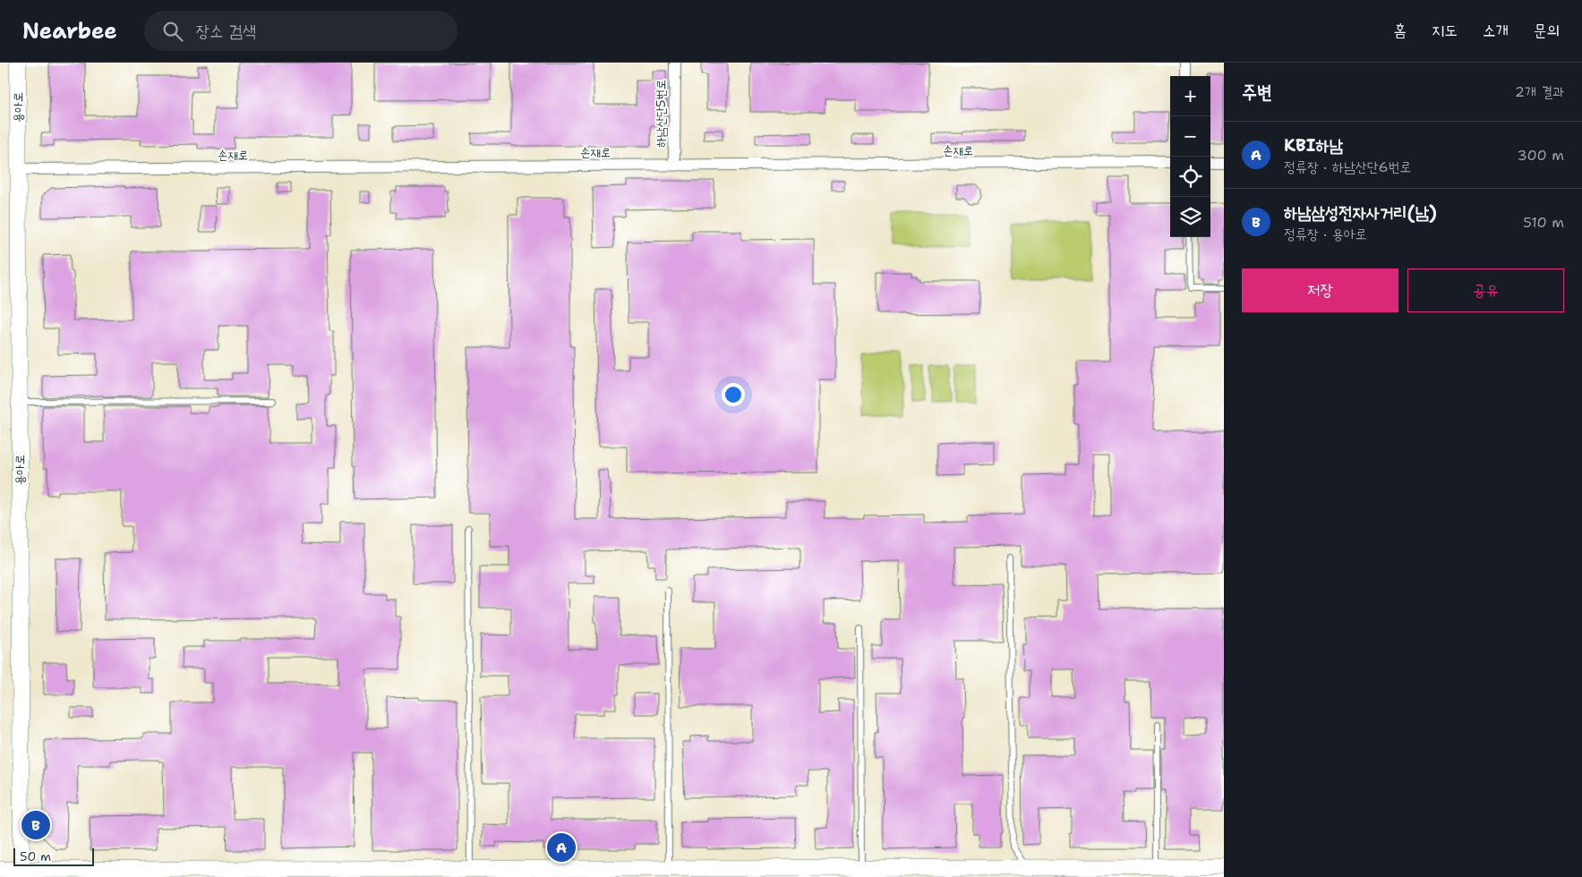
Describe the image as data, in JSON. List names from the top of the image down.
{
  "streets": {
    "street": ["용아로", "하남산단5번로", "손재로"]
  },
  "crossings": [
    ["용아로", "손재로"],
    ["하남산단5번로", "손재로"]
  ],
  "scale_bar": "50 m",
  "page": {
    "header": "Nearbee",
    "search": "장소 검색",
    "nav": [
      "홈",
      "지도",
      "소개",
      "문의"
    ],
    "heading": ["주변", "2개 결과"],
    "map_buttons": ["+", "−"],
    "list": [
      {
        "mark": "A",
        "name": "KBI하남",
        "note": "정류장 · 하남산단6번로",
        "value": "300 m"
      },
      {
        "mark": "B",
        "name": "하남삼성전자사거리(남)",
        "note": "정류장 · 용아로",
        "value": "510 m"
      }
    ],
    "buttons": ["저장", "공유"],
    "pins": ["B", "A"],
    "scale": "50 m"
  }
}
